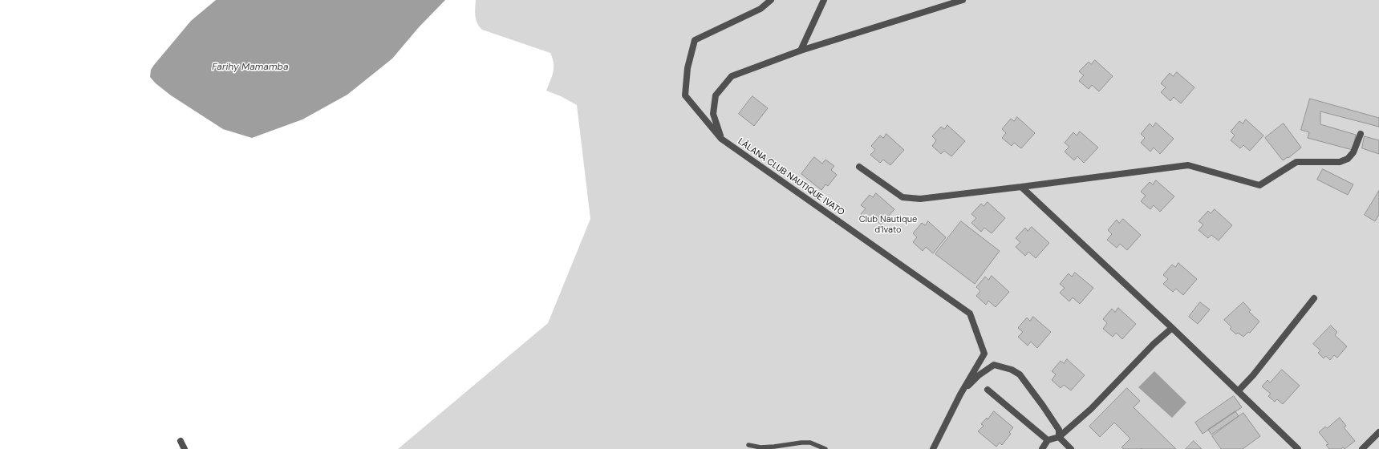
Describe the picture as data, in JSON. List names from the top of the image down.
{
  "streets": {
    "street": ["LÀLANA CLUB NAUTIQUE IVATO"]
  },
  "water": ["Farihy Mamamba"],
  "parks": ["Club Nautique d'Ivato"]
}
